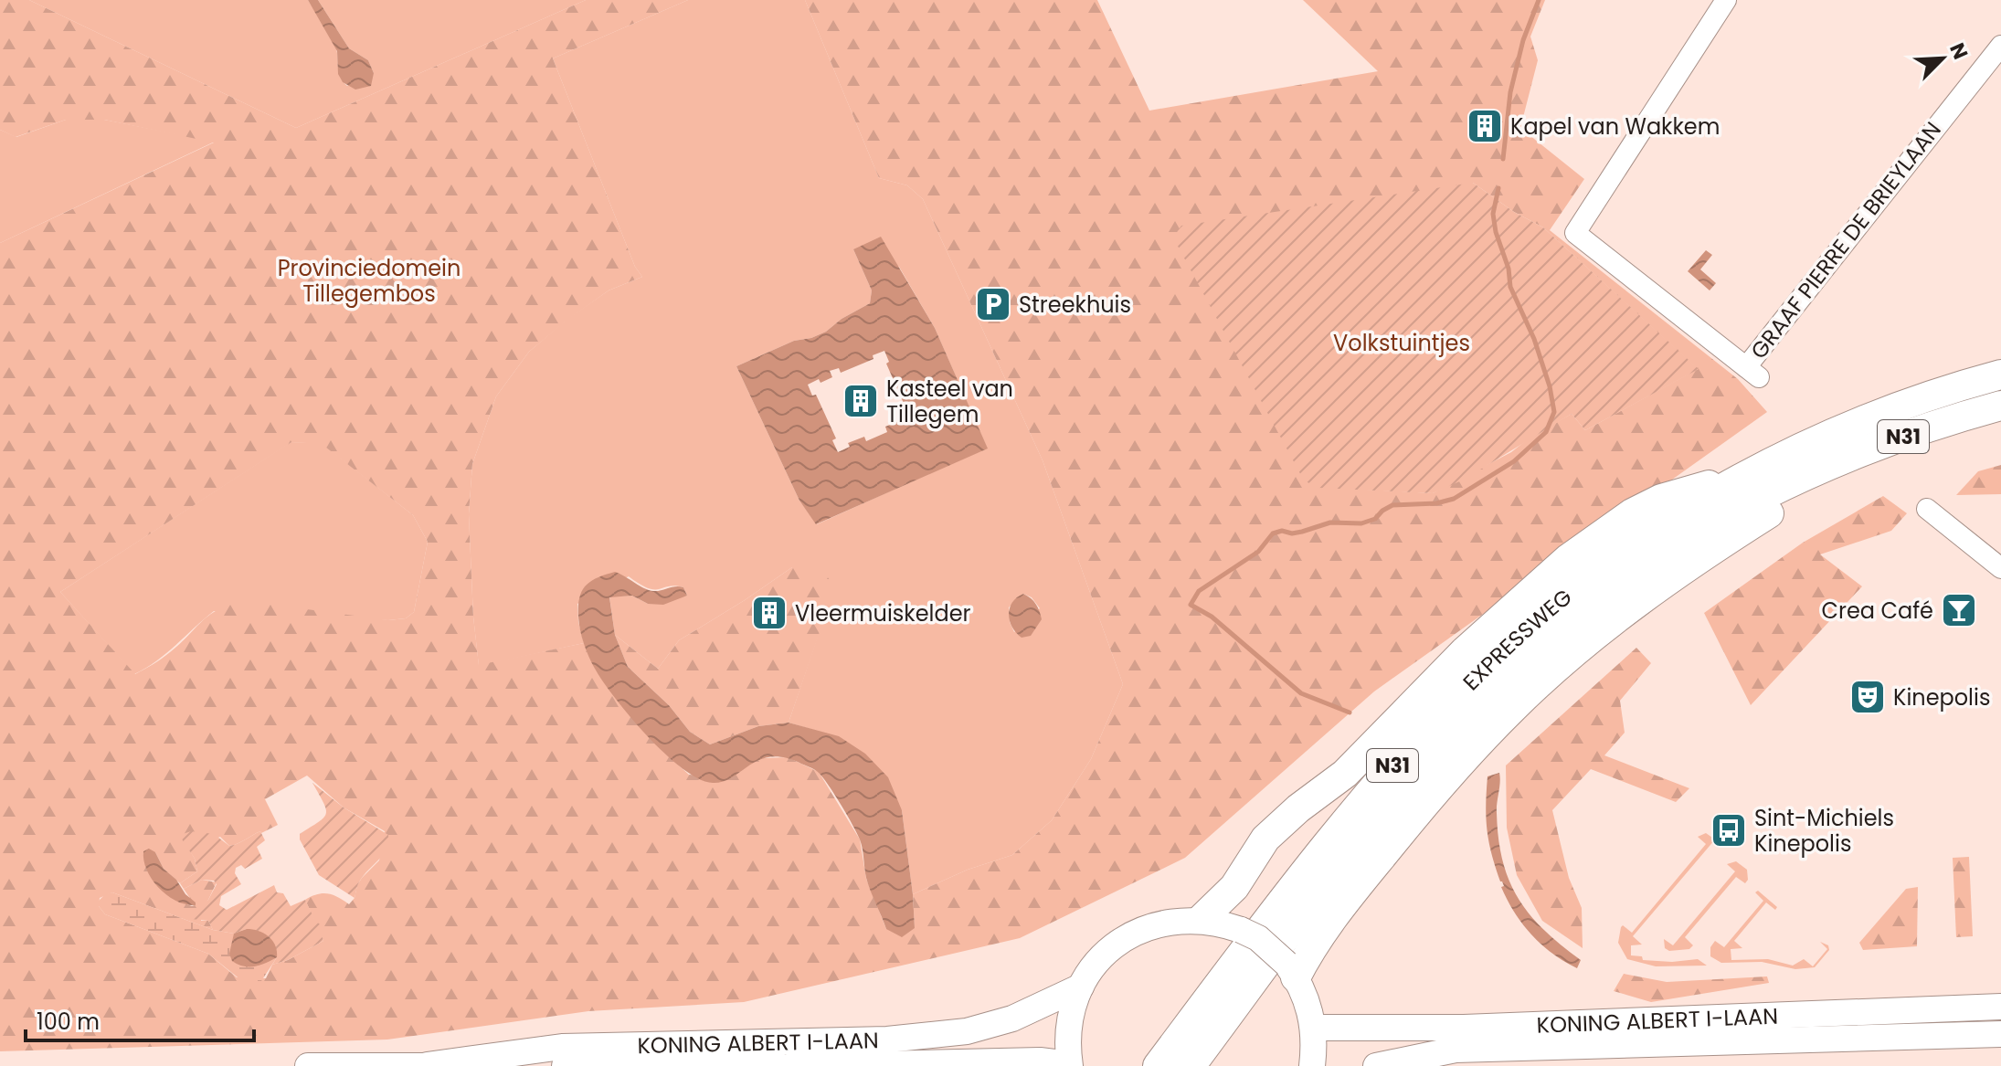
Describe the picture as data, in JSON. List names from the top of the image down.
{
  "streets": {
    "highway": ["N31", "EXPRESSWEG"],
    "main road": ["KONING ALBERT I-LAAN"],
    "street": ["GRAAF PIERRE DE BRIEYLAAN"]
  },
  "crossings": [
    ["N31", "EXPRESSWEG"],
    ["N31", "KONING ALBERT I-LAAN"]
  ],
  "parks": ["Provinciedomein Tillegembos", "Volkstuintjes"],
  "places": {
    "building": ["Kapel van Wakkem", "Kasteel van Tillegem", "Vleermuiskelder"],
    "parking": ["Streekhuis"],
    "bar": ["Crea Café"],
    "theatre": ["Kinepolis"],
    "bus stop": ["Sint-Michiels Kinepolis"]
  },
  "scale_bar": "100 m",
  "north": "top right"
}
